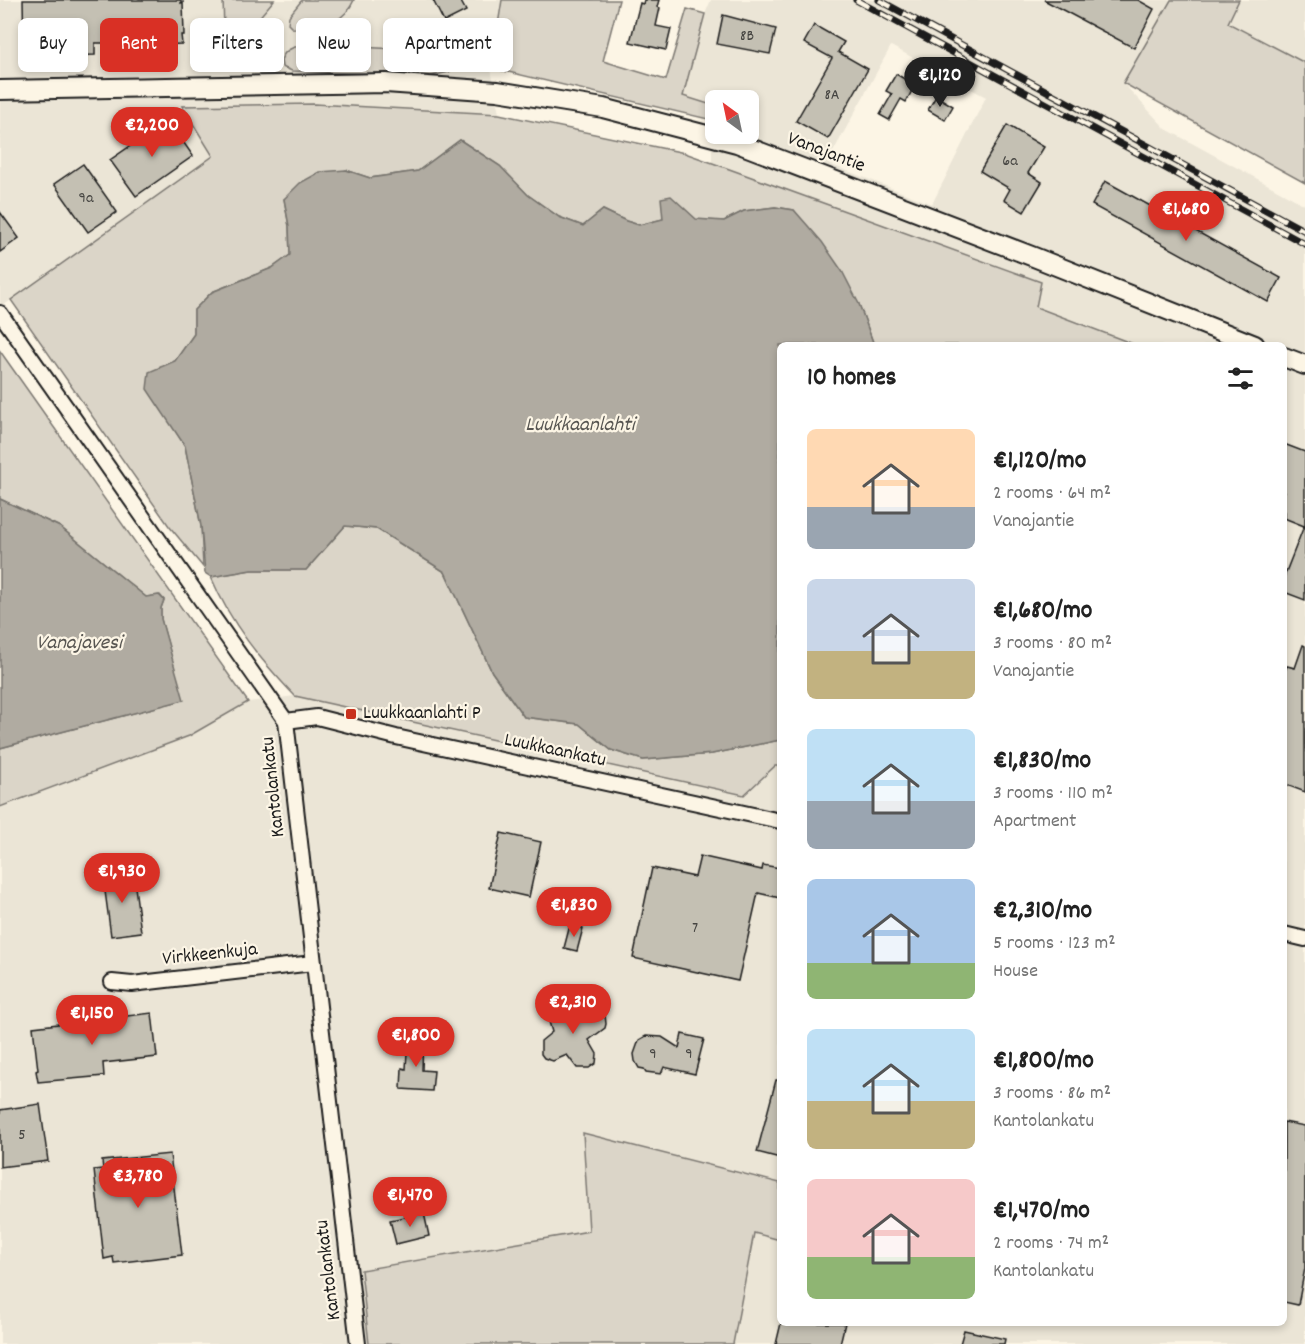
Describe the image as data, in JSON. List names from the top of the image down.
{
  "streets": {
    "street": [
      "Vanajantie",
      "Luukkaankatu",
      "Kantolankatu",
      "Virkkeenkuja"
    ]
  },
  "crossings": [
    ["Luukkaankatu", "Kantolankatu"],
    ["Kantolankatu", "Virkkeenkuja"]
  ],
  "water": ["Luukkaanlahti", "Vanajavesi"],
  "places": {
    "transit": ["Luukkaanlahti P"]
  },
  "house_numbers": [
    "8B",
    "8A",
    "6a",
    "9a",
    "7",
    "9",
    "9",
    "5"
  ],
  "north": "top left",
  "page": {
    "chip": [
      "Buy",
      "Rent",
      "Filters",
      "New",
      "Apartment"
    ],
    "price": [
      "€1,120",
      "€2,200",
      "€1,680",
      "€1,930",
      "€1,830",
      "€2,310",
      "€1,150",
      "€1,800",
      "€3,780",
      "€1,470"
    ],
    "heading": "10 homes",
    "list": [
      {
        "name": "€1,120/mo",
        "note": "2 rooms · 64 m² · Vanajantie"
      },
      {
        "name": "€1,680/mo",
        "note": "3 rooms · 80 m² · Vanajantie"
      },
      {
        "name": "€1,830/mo",
        "note": "3 rooms · 110 m² · Apartment"
      },
      {
        "name": "€2,310/mo",
        "note": "5 rooms · 123 m² · House"
      },
      {
        "name": "€1,800/mo",
        "note": "3 rooms · 86 m² · Kantolankatu"
      },
      {
        "name": "€1,470/mo",
        "note": "2 rooms · 74 m² · Kantolankatu"
      }
    ]
  }
}
